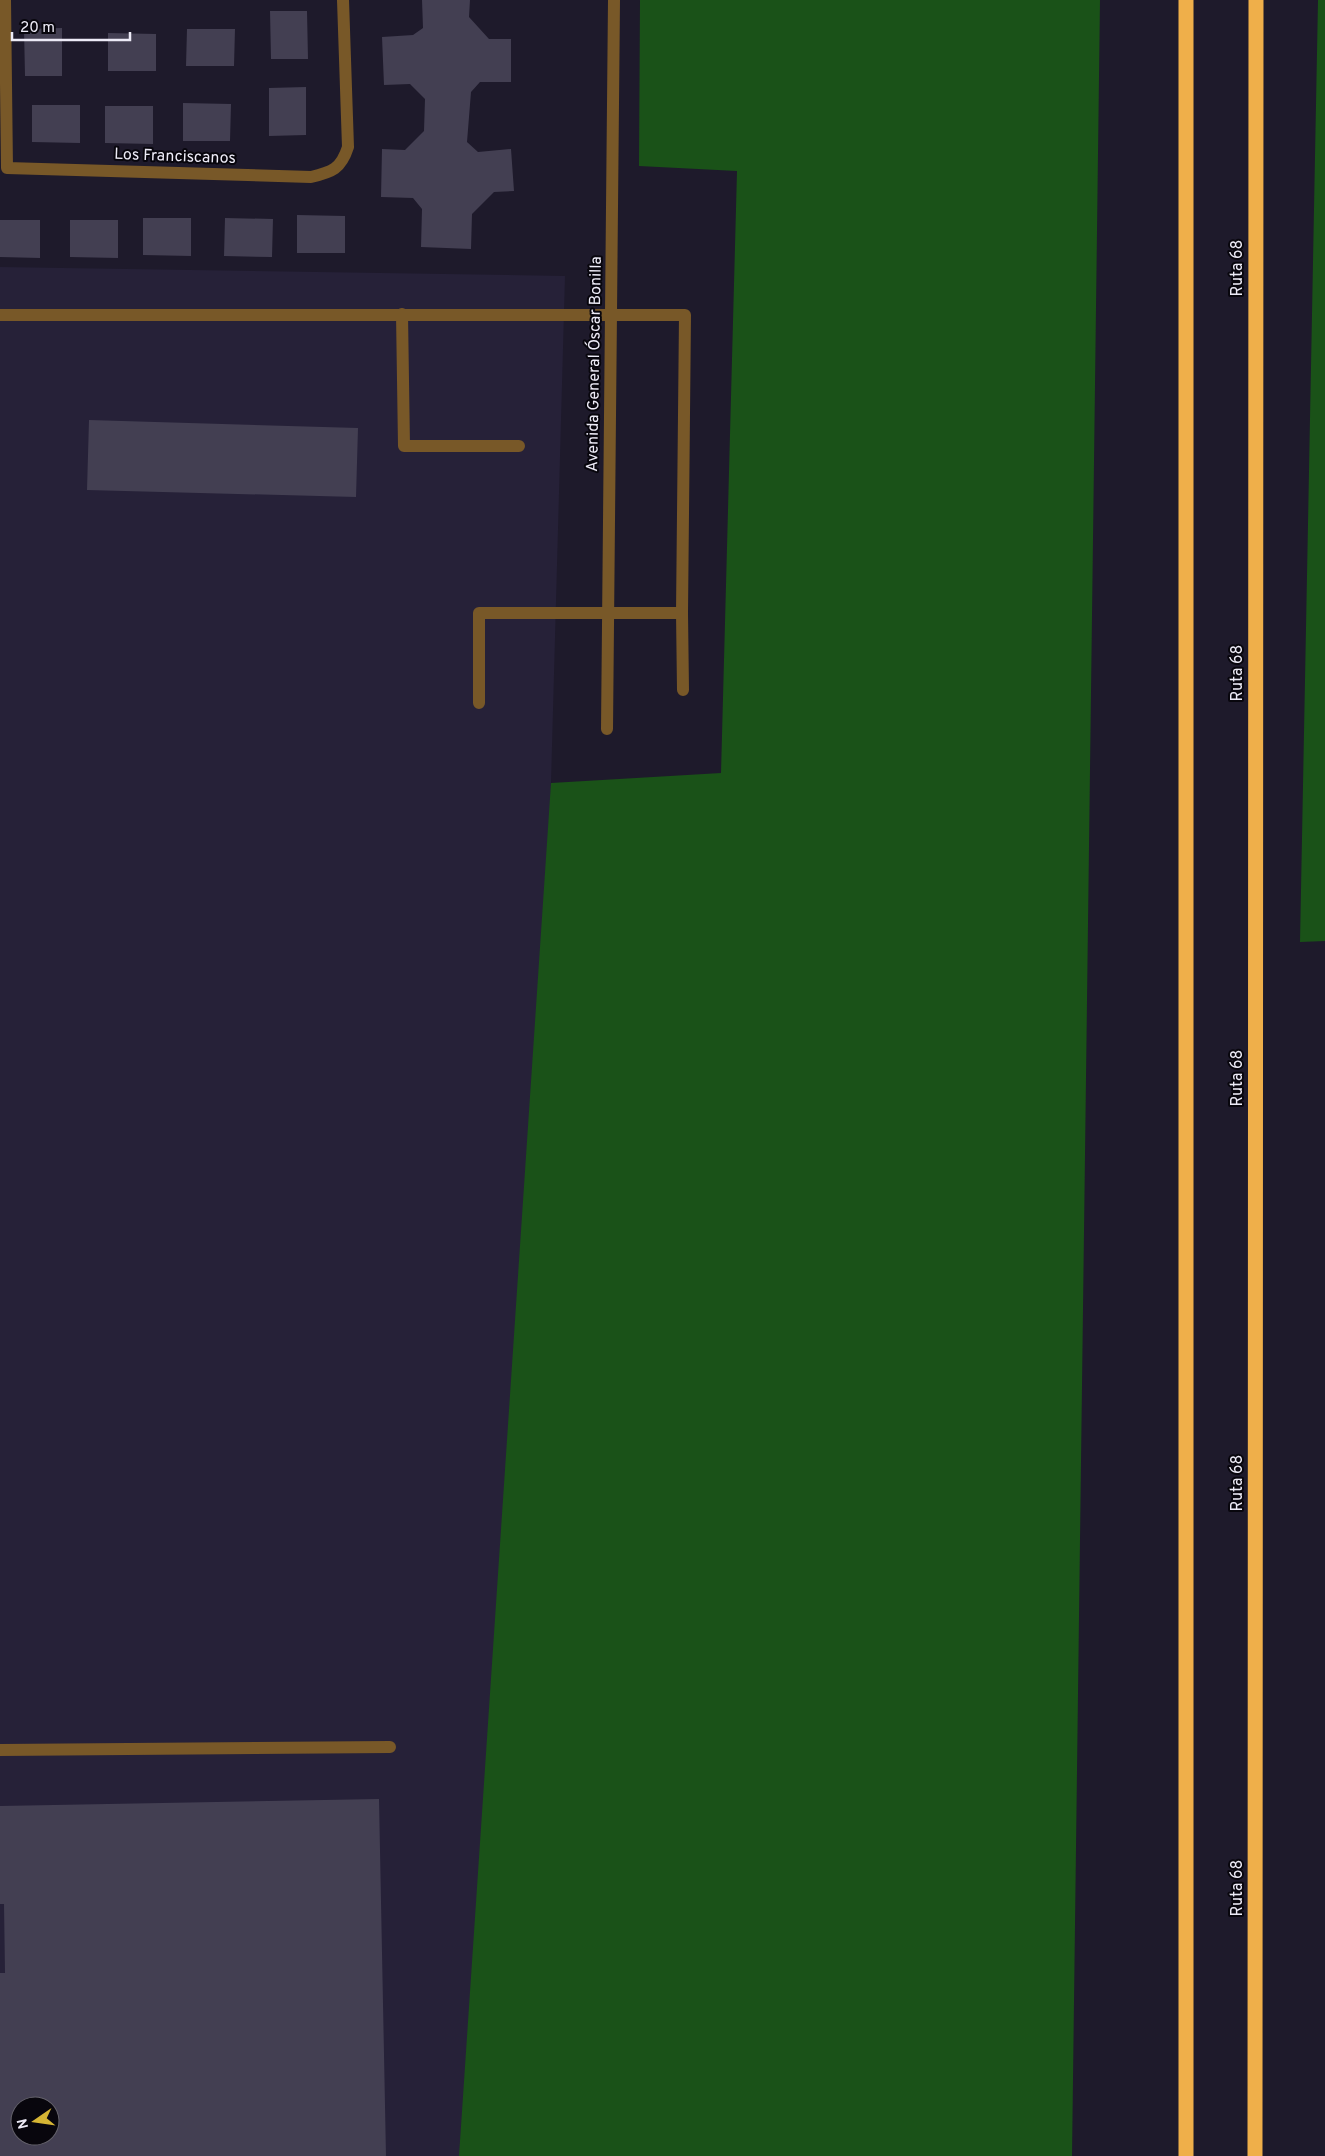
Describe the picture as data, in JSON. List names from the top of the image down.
{
  "streets": {
    "highway": ["Ruta 68"],
    "street": ["Los Franciscanos", "Avenida General Óscar Bonilla"]
  },
  "scale_bar": "20 m",
  "north": "left"
}
